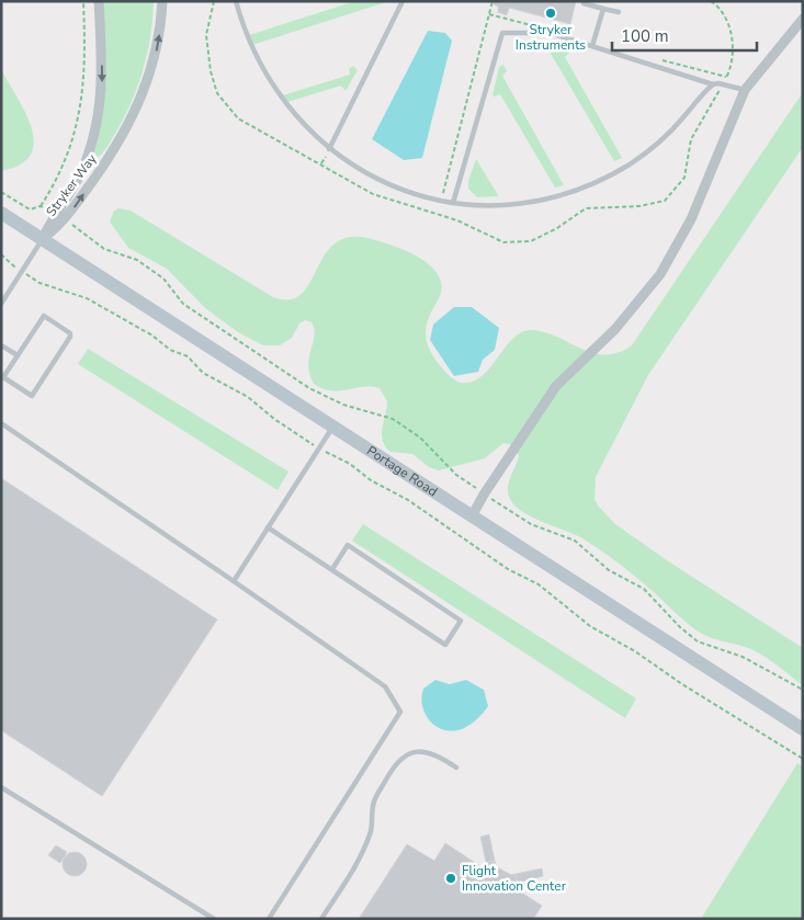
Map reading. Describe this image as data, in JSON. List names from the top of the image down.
{
  "streets": {
    "main road": ["Portage Road"],
    "street": ["Stryker Way"]
  },
  "crossings": [
    ["Stryker Way", "Portage Road"]
  ],
  "places": ["Stryker Instruments", "Flight Innovation Center"],
  "scale_bar": "100 m"
}
